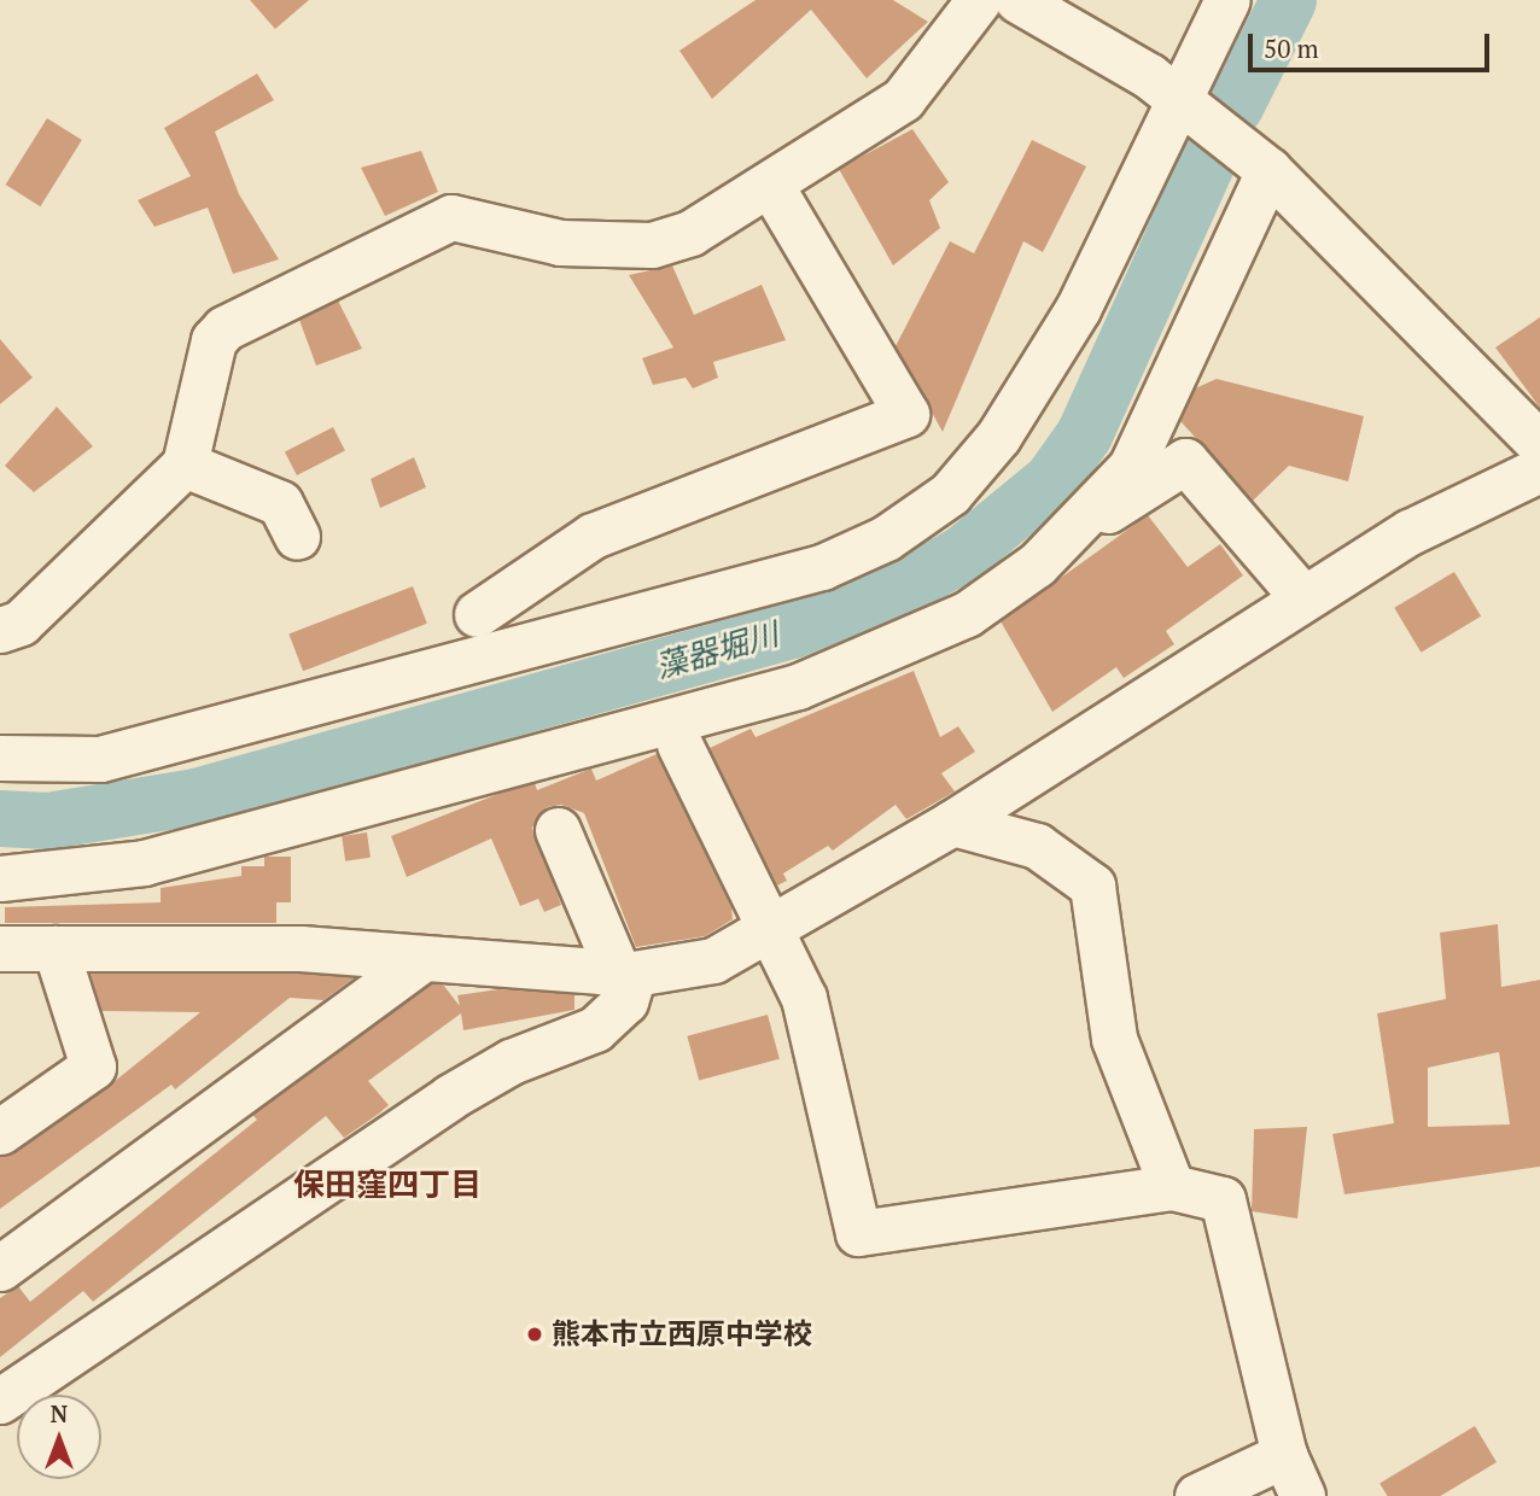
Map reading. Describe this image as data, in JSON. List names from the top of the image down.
{
  "districts": ["保田窪四丁目"],
  "water": ["藻器堀川"],
  "places": ["熊本市立西原中学校"],
  "scale_bar": "50 m",
  "north": "top"
}
